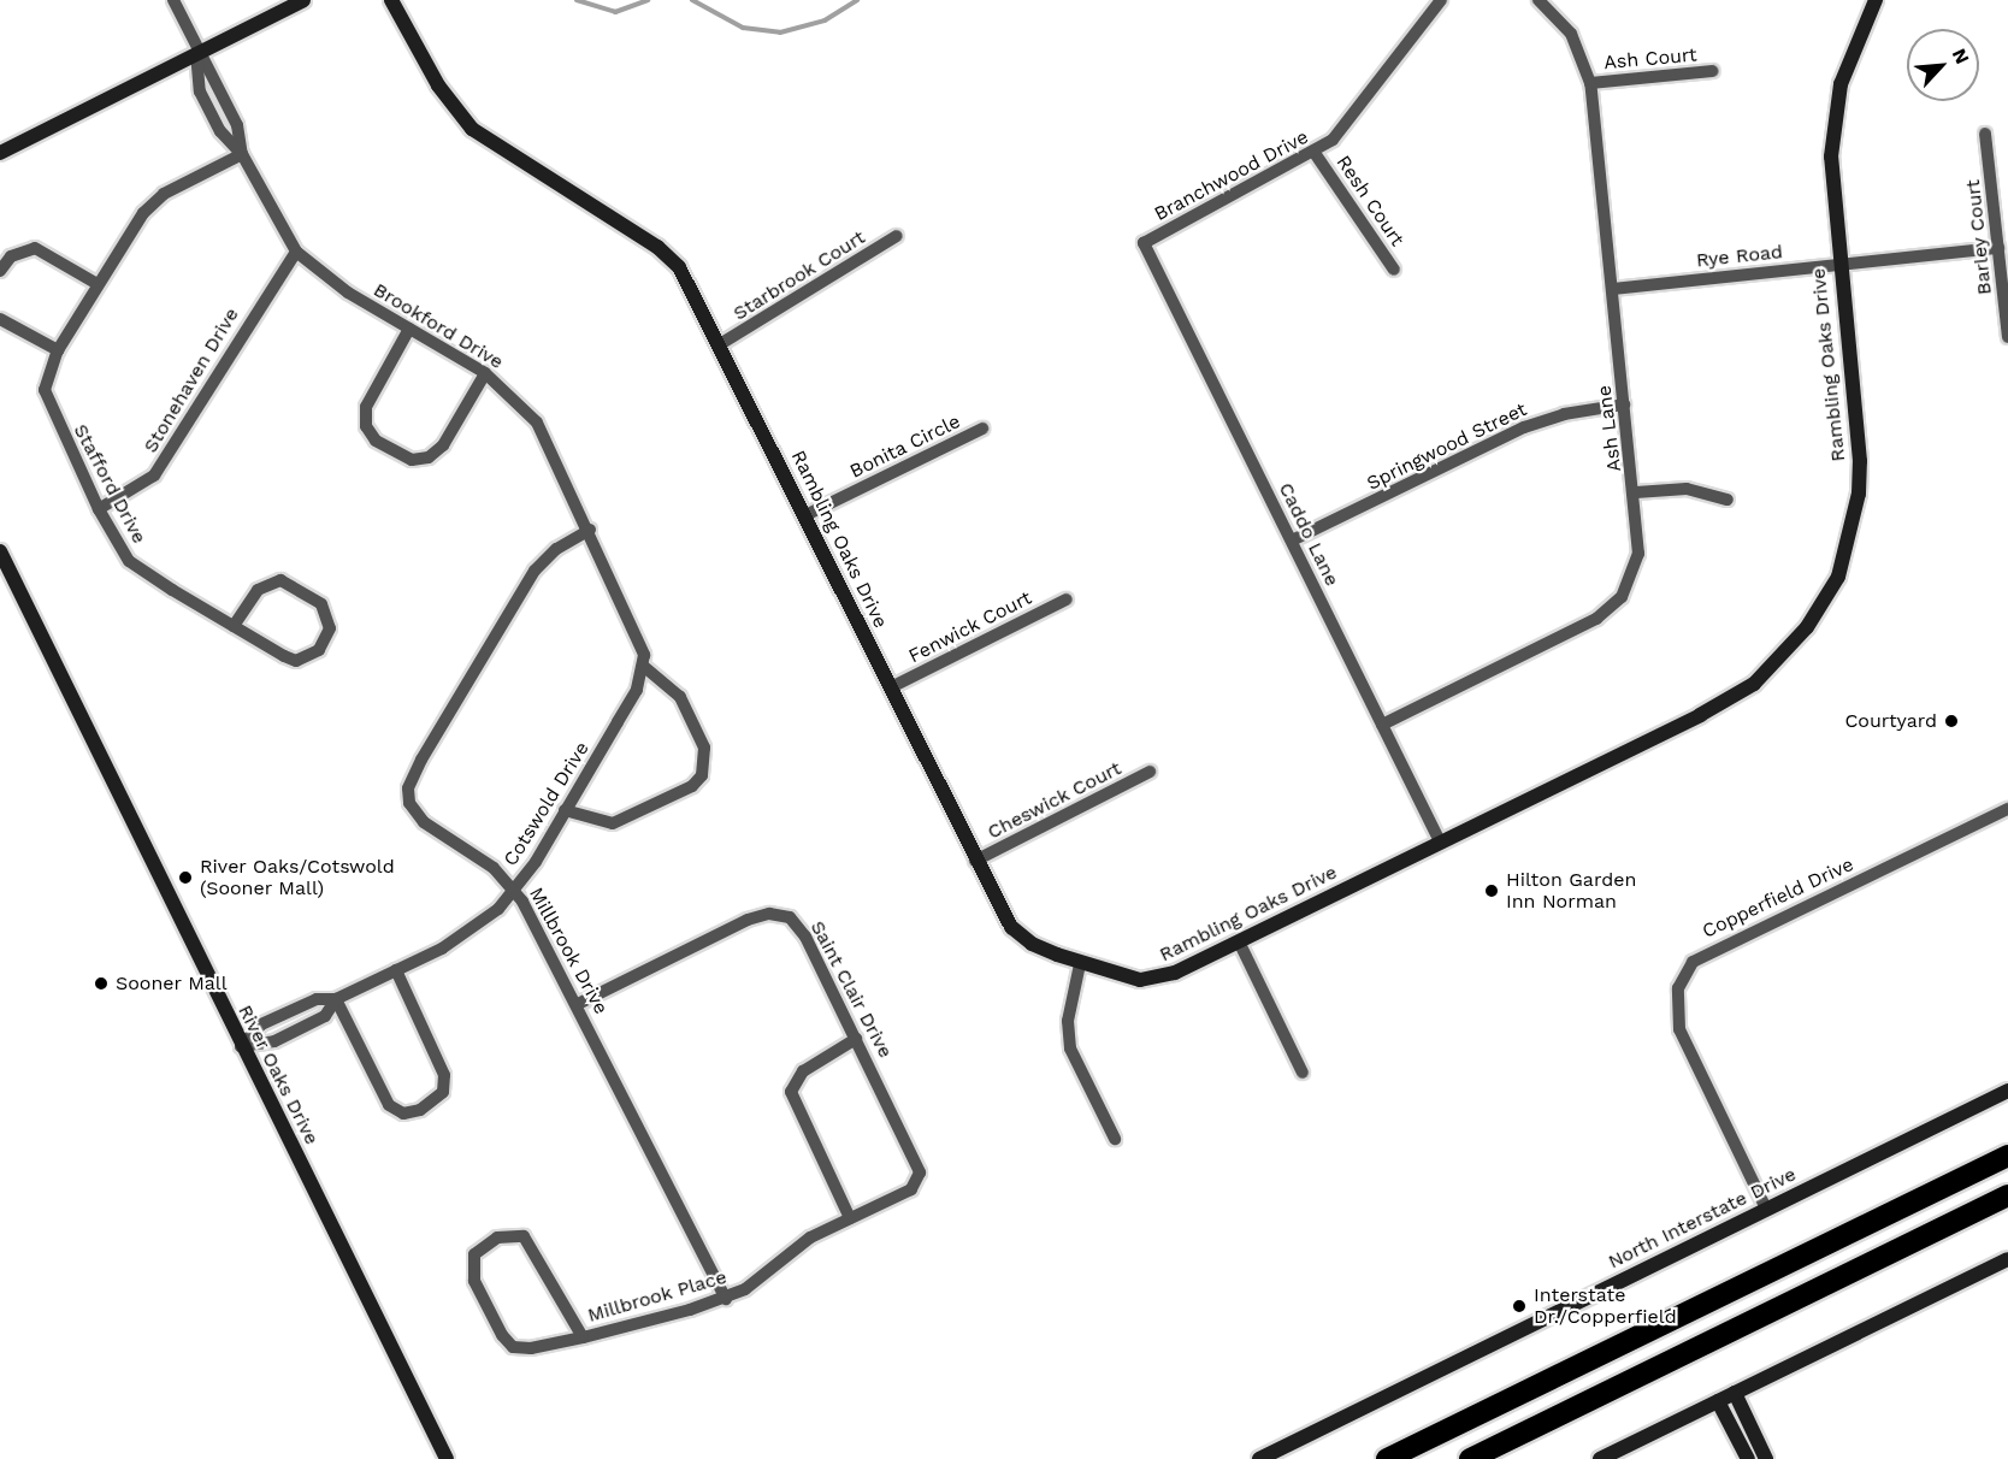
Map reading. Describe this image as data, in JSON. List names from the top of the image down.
{
  "streets": {
    "street": [
      "Ash Court",
      "Branchwood Drive",
      "Resh Court",
      "Barley Court",
      "Rye Road",
      "Starbrook Court",
      "Brookford Drive",
      "Rambling Oaks Drive",
      "Stonehaven Drive",
      "Ash Lane",
      "Bonita Circle",
      "Springwood Street",
      "Stafford Drive",
      "Caddo Lane",
      "Fenwick Court",
      "Cheswick Court",
      "Cotswold Drive",
      "Copperfield Drive",
      "Millbrook Drive",
      "Saint Clair Drive",
      "River Oaks Drive",
      "North Interstate Drive",
      "Millbrook Place"
    ]
  },
  "crossings": [
    ["Ash Court", "Ash Lane"],
    ["Branchwood Drive", "Resh Court"],
    ["Branchwood Drive", "Caddo Lane"],
    ["Barley Court", "Rye Road"],
    ["Rye Road", "Rambling Oaks Drive"],
    ["Rye Road", "Ash Lane"],
    ["Starbrook Court", "Rambling Oaks Drive"],
    ["Brookford Drive", "Stonehaven Drive"],
    ["Brookford Drive", "Stafford Drive"],
    ["Brookford Drive", "Cotswold Drive"],
    ["Brookford Drive", "Millbrook Drive"],
    ["Rambling Oaks Drive", "Bonita Circle"],
    ["Rambling Oaks Drive", "Caddo Lane"],
    ["Rambling Oaks Drive", "Fenwick Court"],
    ["Rambling Oaks Drive", "Cheswick Court"],
    ["Stonehaven Drive", "Stafford Drive"],
    ["Ash Lane", "Springwood Street"],
    ["Ash Lane", "Caddo Lane"],
    ["Springwood Street", "Caddo Lane"],
    ["Cotswold Drive", "Millbrook Drive"],
    ["Cotswold Drive", "River Oaks Drive"],
    ["Copperfield Drive", "North Interstate Drive"],
    ["Millbrook Drive", "Saint Clair Drive"],
    ["Millbrook Drive", "Millbrook Place"],
    ["Saint Clair Drive", "Millbrook Place"]
  ],
  "places": [
    "Courtyard",
    "River Oaks/Cotswold (Sooner Mall)",
    "Hilton Garden Inn Norman",
    "Sooner Mall",
    "Interstate Dr./Copperfield"
  ],
  "north": "top right"
}
